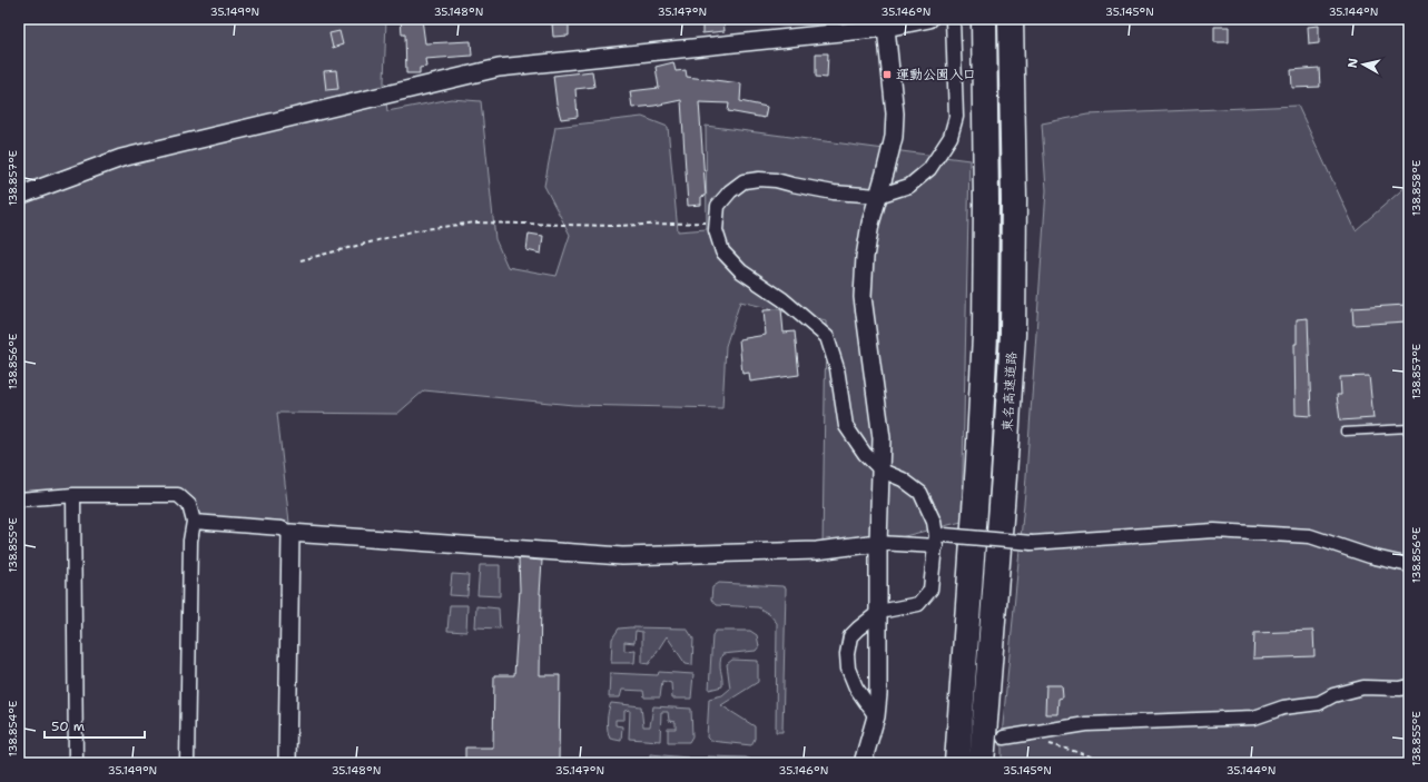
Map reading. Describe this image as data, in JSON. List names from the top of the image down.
{
  "streets": {
    "highway": ["東名高速道路"]
  },
  "places": {
    "transit": ["運動公園入口"]
  },
  "scale_bar": "50 m",
  "north": "left",
  "coordinates": [
    "35.149°N",
    "35.148°N",
    "35.147°N",
    "35.146°N",
    "35.145°N",
    "35.144°N",
    "138.857°E",
    "138.858°E",
    "138.856°E",
    "138.855°E",
    "138.854°E"
  ]
}
